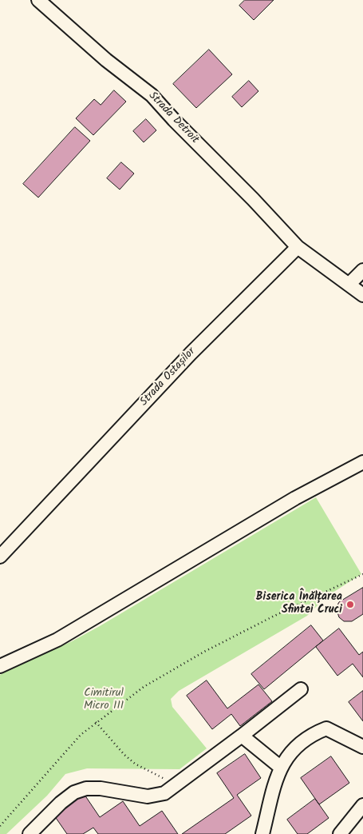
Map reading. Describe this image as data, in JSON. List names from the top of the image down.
{
  "streets": {
    "street": ["Strada Detroit", "Strada Ostașilor"]
  },
  "crossings": [
    ["Strada Detroit", "Strada Ostașilor"]
  ],
  "parks": ["Cimitirul Micro III"],
  "places": ["Biserica Înălțarea Sfintei Cruci"]
}
